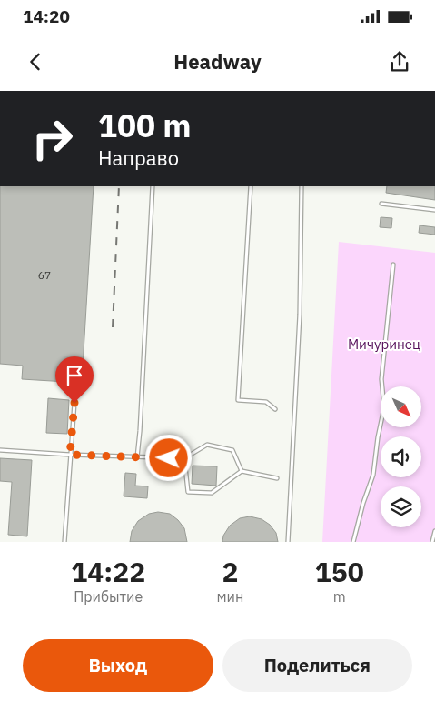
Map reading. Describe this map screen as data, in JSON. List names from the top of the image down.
{
  "parks": ["Мичуринец"],
  "house_numbers": ["67"],
  "north": "bottom right",
  "page": {
    "status": "14:20",
    "header": "Headway",
    "turn": ["100 m", "Направо"],
    "eta": [
      "14:22",
      "Прибытие",
      "2",
      "мин",
      "150",
      "m"
    ],
    "buttons": ["Выход", "Поделиться"]
  }
}
